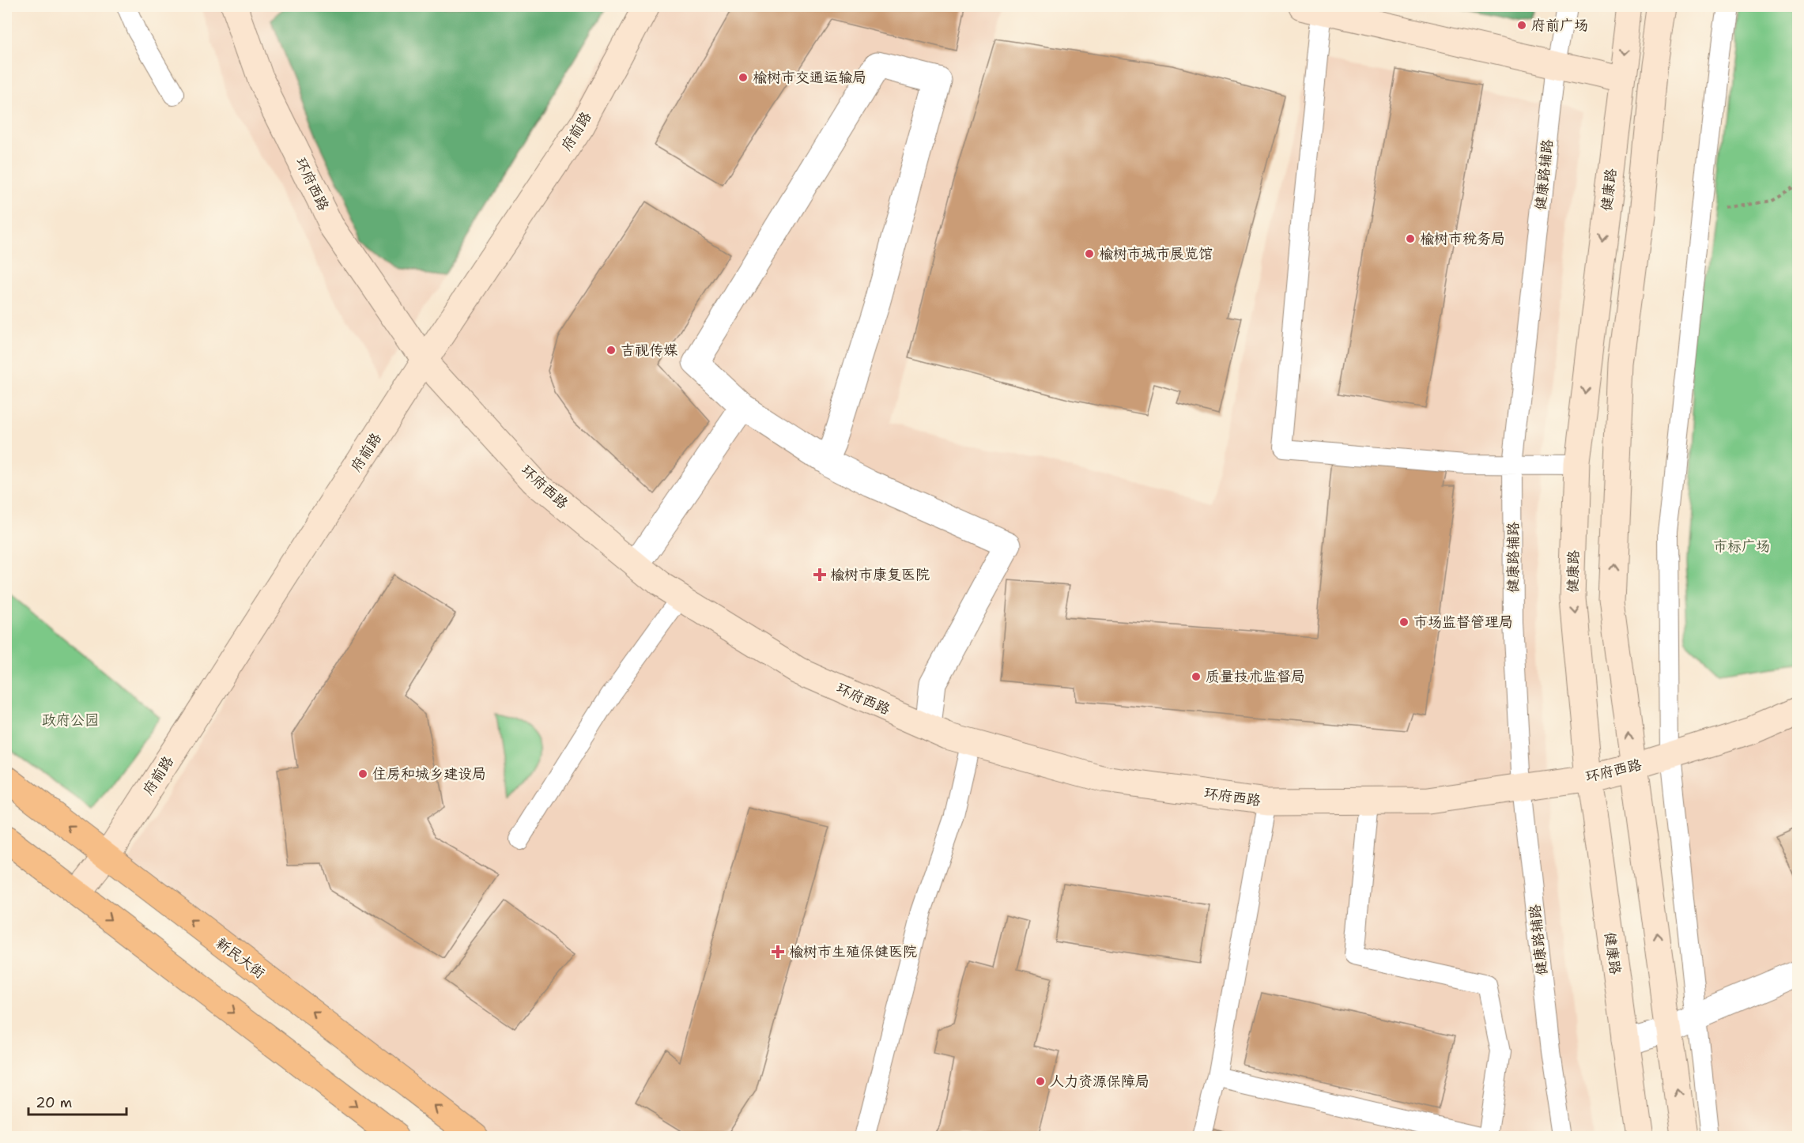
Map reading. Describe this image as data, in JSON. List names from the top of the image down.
{
  "streets": {
    "main road": ["新民大街"],
    "street": ["府前路", "环府西路", "健康路"],
    "lane": ["健康路辅路"]
  },
  "crossings": [
    ["府前路", "环府西路"],
    ["府前路", "新民大街"],
    ["健康路辅路", "环府西路"],
    ["环府西路", "健康路"]
  ],
  "parks": ["市标广场", "政府公园"],
  "places": {
    "other": [
      "府前广场",
      "榆树市交通运输局",
      "榆树市税务局",
      "榆树市城市展览馆",
      "吉视传媒",
      "市场监督管理局",
      "质量技术监督局",
      "住房和城乡建设局",
      "人力资源保障局"
    ],
    "health": ["榆树市康复医院", "榆树市生殖保健医院"]
  },
  "scale_bar": "20 m"
}
